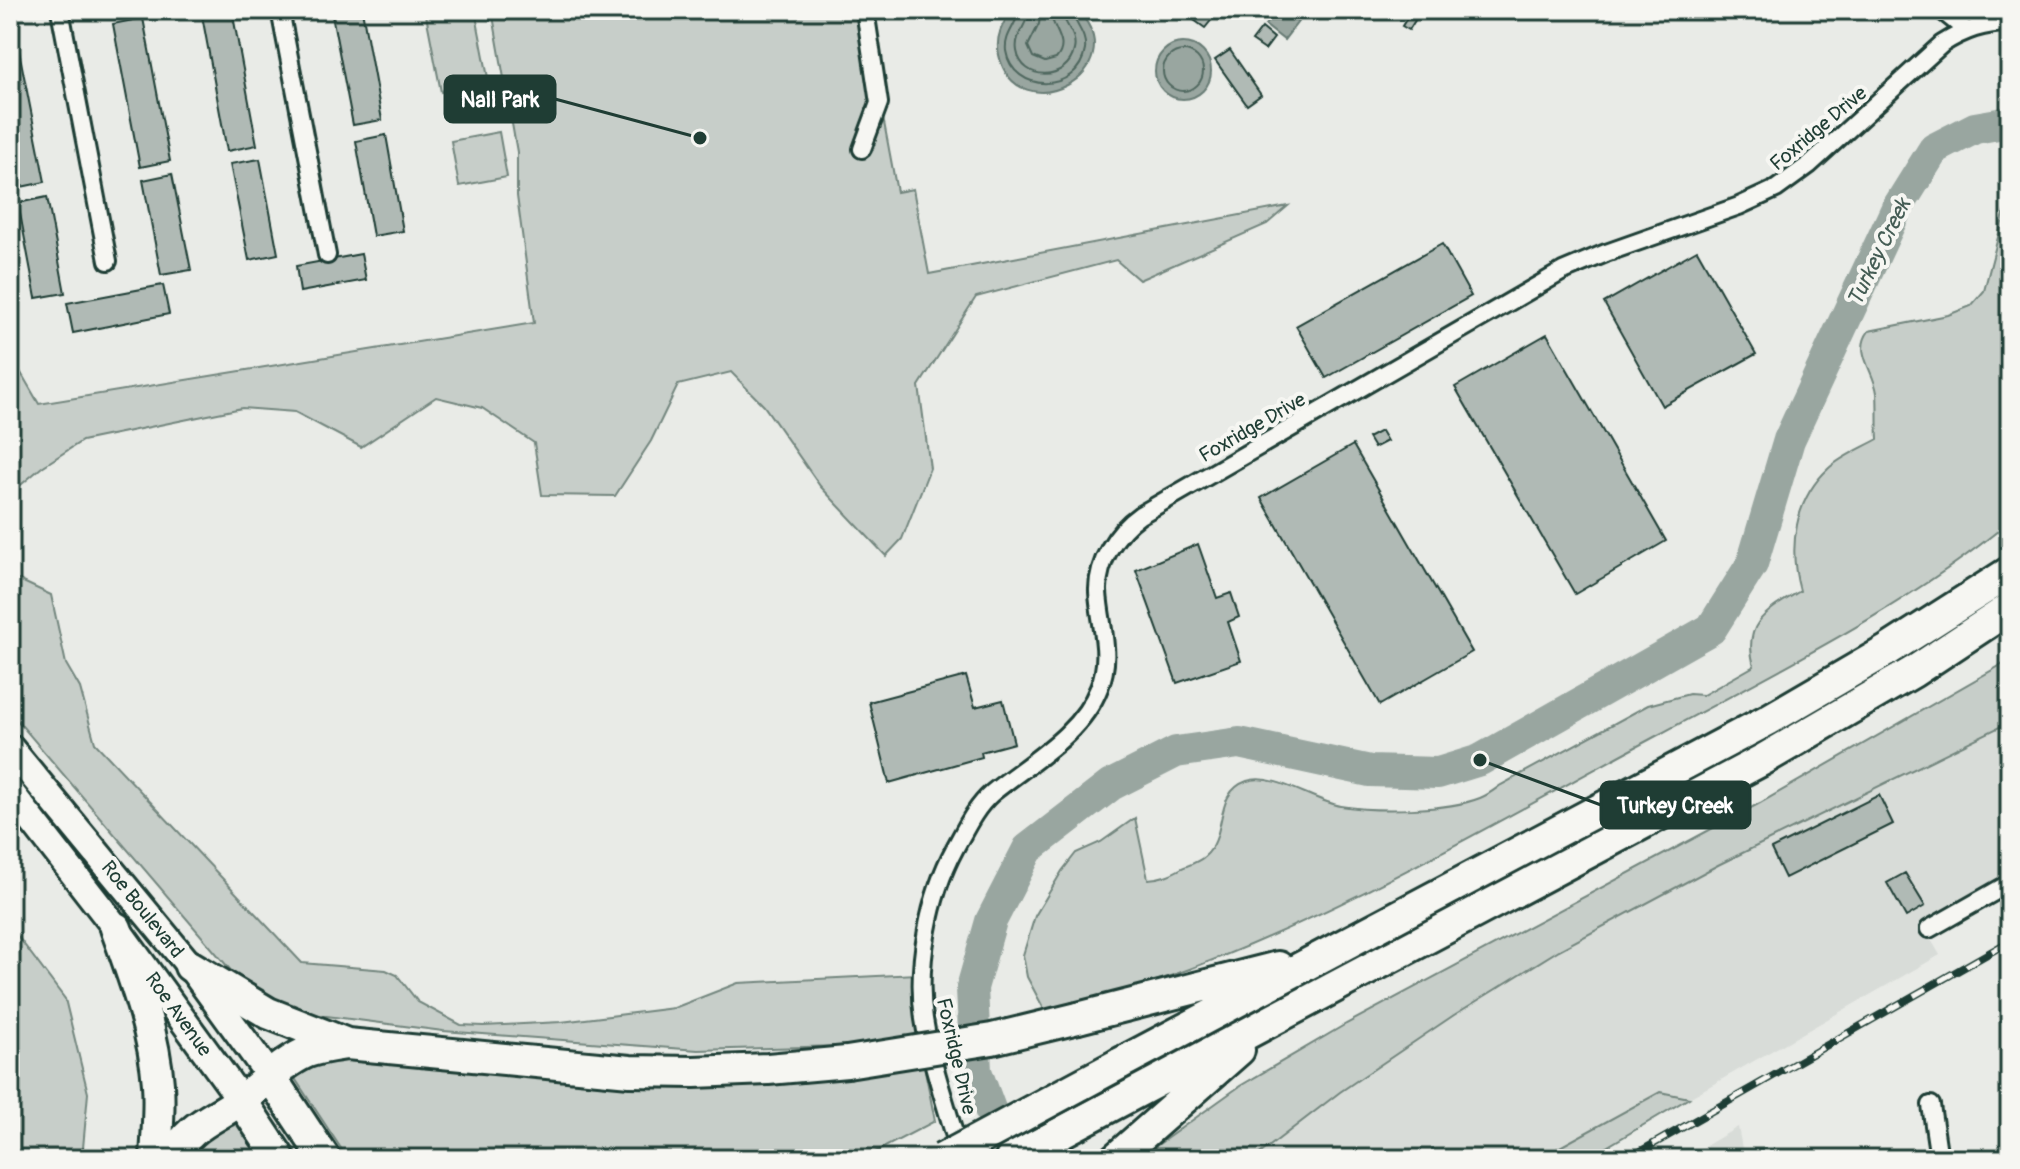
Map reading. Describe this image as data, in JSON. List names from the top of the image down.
{
  "streets": {
    "main road": ["Roe Boulevard", "Roe Avenue"],
    "street": ["Foxridge Drive"]
  },
  "crossings": [
    ["Roe Boulevard", "Roe Avenue"]
  ],
  "water": ["Turkey Creek"],
  "places": ["Nall Park", "Turkey Creek"]
}
